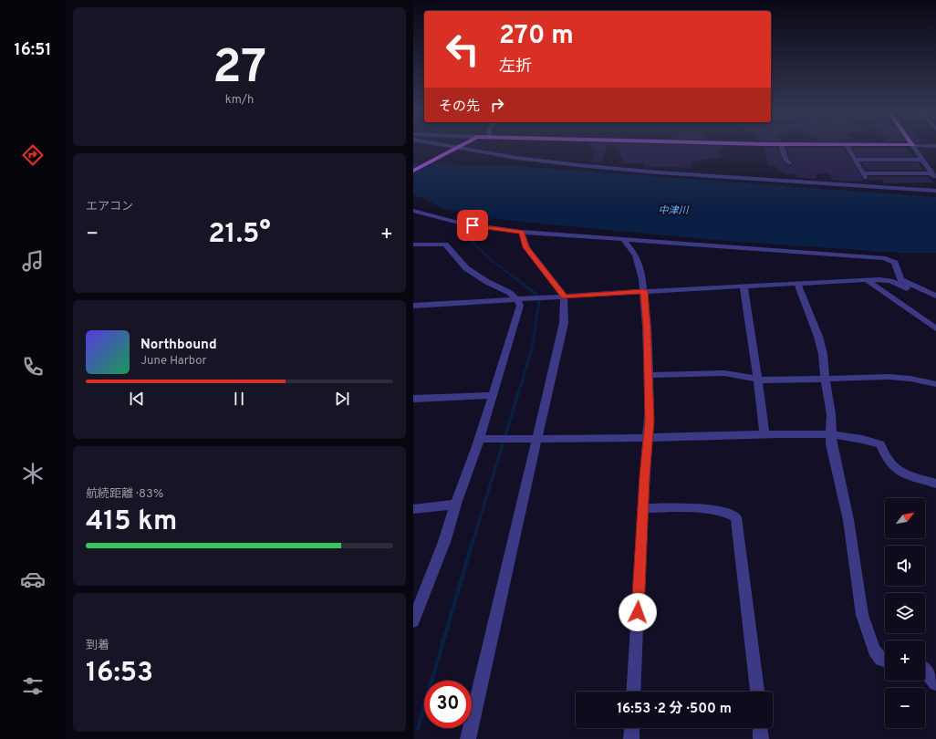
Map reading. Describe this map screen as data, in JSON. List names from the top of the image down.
{
  "water": ["中津川"],
  "north": "top right",
  "page": {
    "tabs": "16:51",
    "tile": [
      ["27", "km/h"],
      "エアコン",
      ["航続距離 · 83%", "415 km"],
      ["到着", "16:53"]
    ],
    "turn": ["270 m", "左折"],
    "then": "その先",
    "heat": ["−", "21.5°", "+"],
    "song": ["Northbound", "June Harbor"],
    "map_buttons": ["+", "−"],
    "limit": "30",
    "trip": "16:53 · 2 分 · 500 m"
  }
}
